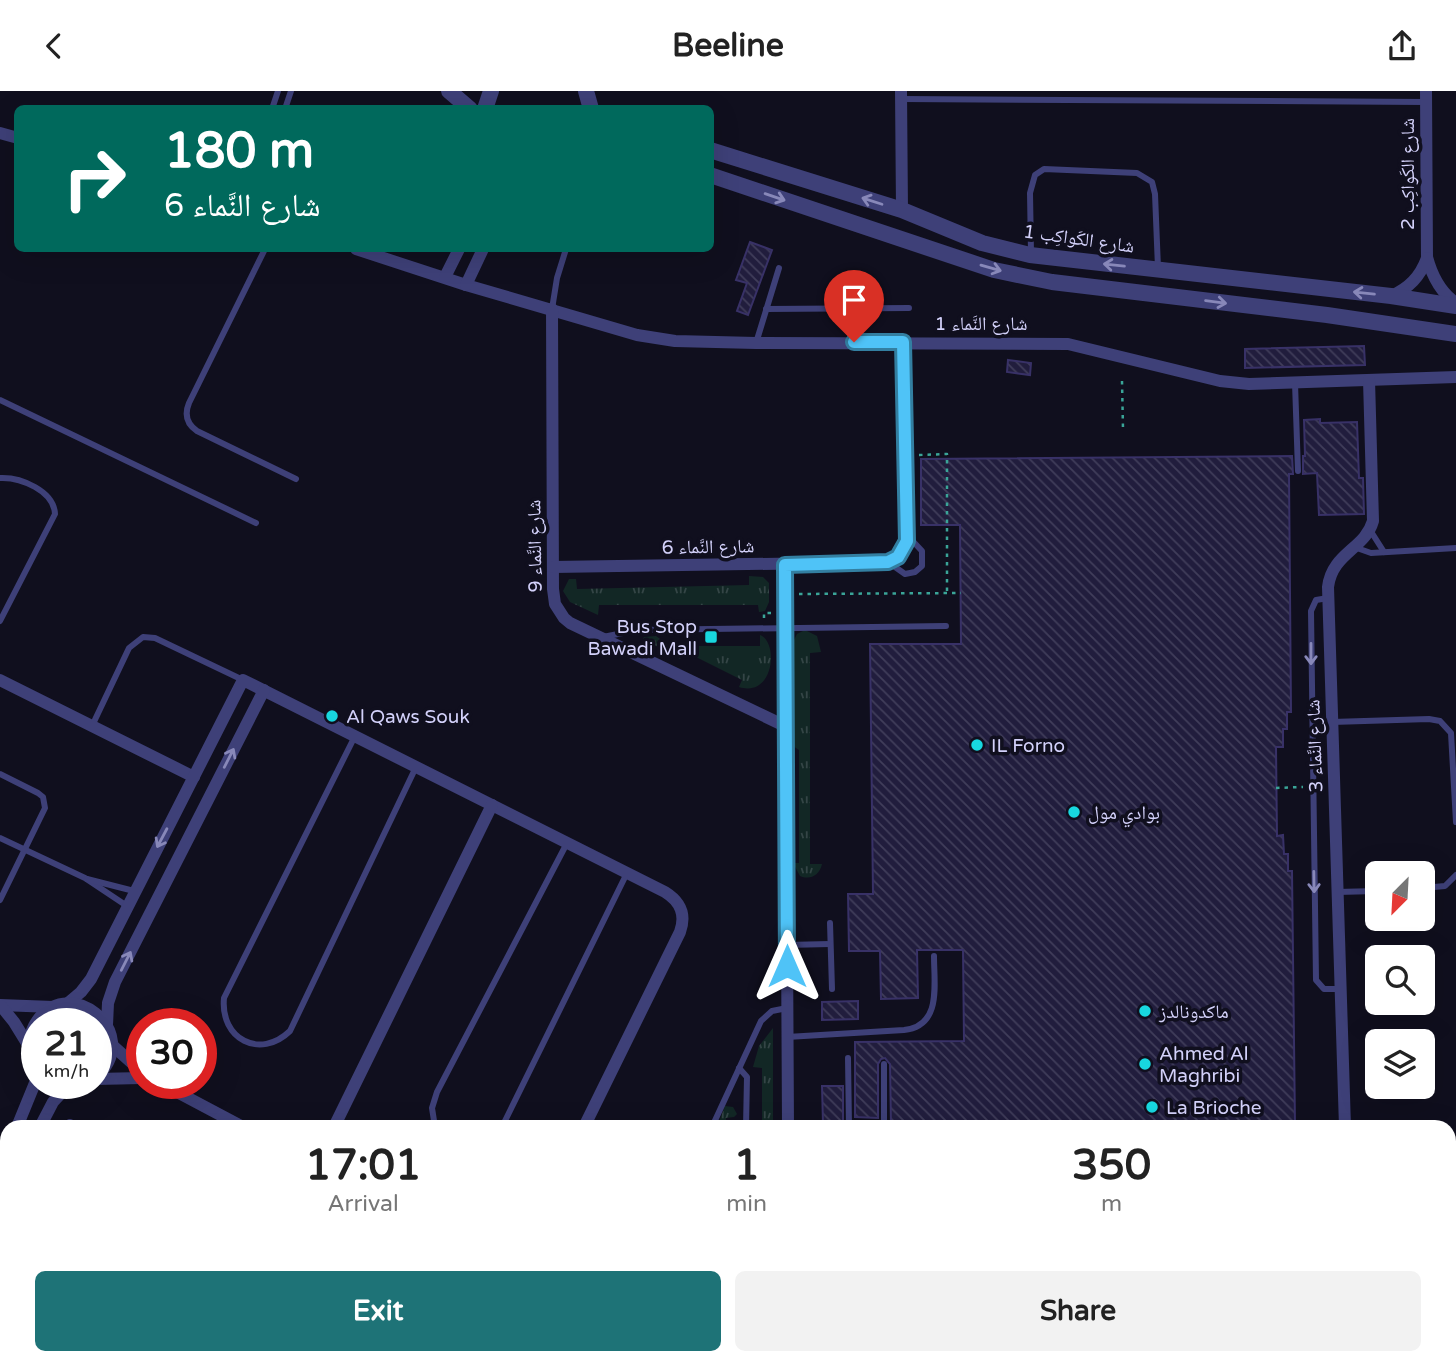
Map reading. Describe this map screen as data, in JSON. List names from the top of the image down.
{
  "streets": {
    "street": [
      "شارع الكَواكِب 2",
      "شارع الكَواكِب 1",
      "شارع النَّماء 1",
      "شارع النَّماء 9",
      "شارع النَّماء 6",
      "شارع النَّماء 3"
    ]
  },
  "crossings": [
    ["شارع الكَواكِب 2", "شارع الكَواكِب 1"],
    ["شارع النَّماء 1", "شارع النَّماء 9"],
    ["شارع النَّماء 9", "شارع النَّماء 6"]
  ],
  "places": {
    "transit": ["Bus Stop Bawadi Mall"],
    "other": [
      "Al Qaws Souk",
      "IL Forno",
      "بوادي مول",
      "ماكدونالدز",
      "Ahmed Al Maghribi",
      "La Brioche"
    ]
  },
  "north": "bottom left",
  "page": {
    "header": "Beeline",
    "turn": ["180 m", "شارع النَّماء 6"],
    "speed": "21 km/h",
    "limit": "30",
    "eta": [
      "17:01",
      "Arrival",
      "1",
      "min",
      "350",
      "m"
    ],
    "buttons": ["Exit", "Share"]
  }
}
